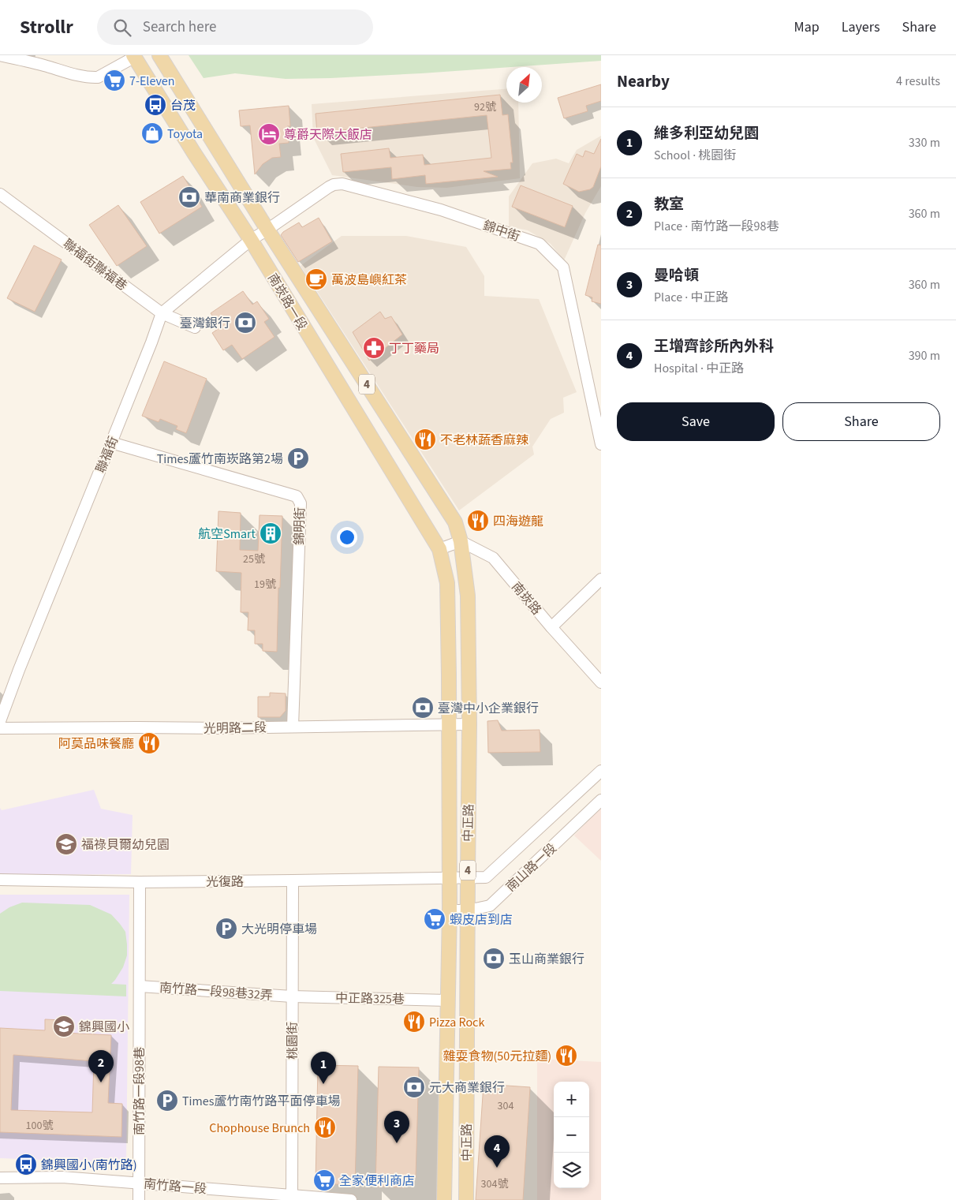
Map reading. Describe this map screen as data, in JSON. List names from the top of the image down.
{
  "streets": {
    "main road": ["南崁路一段", "4", "中正路"],
    "street": [
      "錦中街",
      "聯福街聯福巷",
      "聯福街",
      "錦明街",
      "南崁路",
      "光明路二段",
      "南山路一段",
      "光復路",
      "南竹路一段98巷32弄",
      "中正路325巷",
      "桃園街",
      "南竹路一段98巷",
      "南竹路一段"
    ]
  },
  "crossings": [
    ["錦中街", "南崁路一段"],
    ["聯福街聯福巷", "聯福街"],
    ["南崁路一段", "南崁路"],
    ["南崁路一段", "中正路"],
    ["聯福街", "錦明街"],
    ["錦明街", "光明路二段"],
    ["南崁路", "中正路"],
    ["光明路二段", "中正路"],
    ["中正路", "南山路一段"],
    ["中正路", "光復路"],
    ["中正路", "中正路325巷"],
    ["南山路一段", "光復路"],
    ["光復路", "桃園街"],
    ["光復路", "南竹路一段98巷"],
    ["南竹路一段98巷32弄", "中正路325巷"],
    ["南竹路一段98巷32弄", "桃園街"],
    ["南竹路一段98巷32弄", "南竹路一段98巷"],
    ["中正路325巷", "桃園街"],
    ["桃園街", "南竹路一段"],
    ["南竹路一段98巷", "南竹路一段"]
  ],
  "places": {
    "supermarket": ["7-Eleven", "蝦皮店到店", "全家便利商店"],
    "bus stop": ["台茂", "錦興國小(南竹路)"],
    "shop": ["Toyota"],
    "hotel": ["尊爵天際大飯店"],
    "bank": [
      "華南商業銀行",
      "臺灣銀行",
      "臺灣中小企業銀行",
      "玉山商業銀行",
      "元大商業銀行"
    ],
    "cafe": ["萬波島嶼紅茶"],
    "pharmacy": ["丁丁藥局"],
    "restaurant": [
      "不老林蔬香麻辣",
      "四海遊龍",
      "阿莫品味餐廳",
      "Pizza Rock",
      "雜耍食物(50元拉麵)",
      "Chophouse Brunch"
    ],
    "parking": ["Times蘆竹南崁路第2場", "大光明停車場", "Times蘆竹南竹路平面停車場"],
    "building": ["航空Smart"],
    "school or university": ["福祿貝爾幼兒園", "錦興國小"]
  },
  "house_numbers": [
    "92號",
    "25號",
    "19號",
    "304",
    "100號",
    "304號"
  ],
  "north": "top right",
  "page": {
    "header": "Strollr",
    "search": "Search here",
    "nav": ["Map", "Layers", "Share"],
    "heading": ["Nearby", "4 results"],
    "list": [
      {
        "mark": "1",
        "name": "維多利亞幼兒園",
        "note": "School · 桃園街",
        "value": "330 m"
      },
      {
        "mark": "2",
        "name": "教室",
        "note": "Place · 南竹路一段98巷",
        "value": "360 m"
      },
      {
        "mark": "3",
        "name": "曼哈頓",
        "note": "Place · 中正路",
        "value": "360 m"
      },
      {
        "mark": "4",
        "name": "王增齊診所內外科",
        "note": "Hospital · 中正路",
        "value": "390 m"
      }
    ],
    "buttons": ["Save", "Share"],
    "pins": [
      "2",
      "1",
      "3",
      "4"
    ],
    "map_buttons": ["+", "−"]
  }
}
